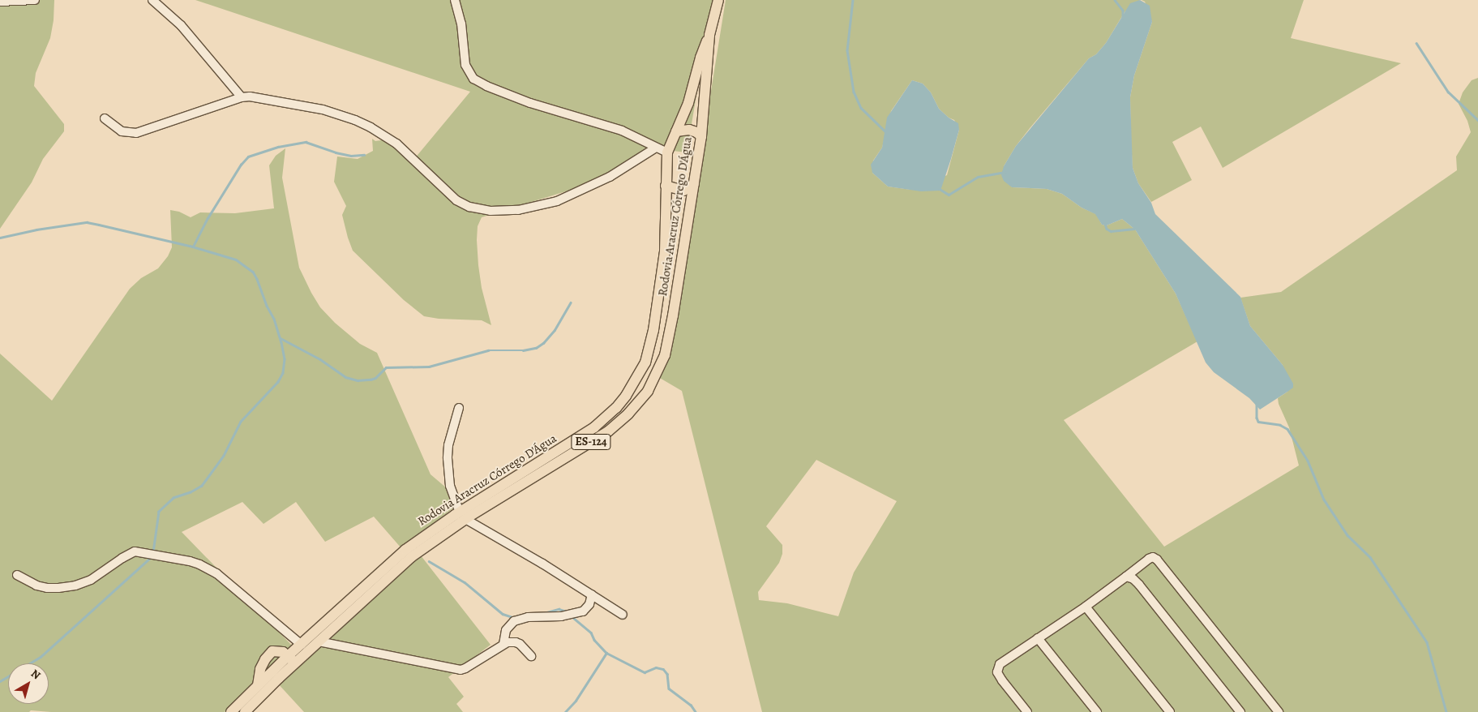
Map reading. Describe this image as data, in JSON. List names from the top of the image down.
{
  "streets": {
    "main road": ["Rodovia Aracruz Córrego D'Água", "ES-124"]
  },
  "north": "top right"
}
